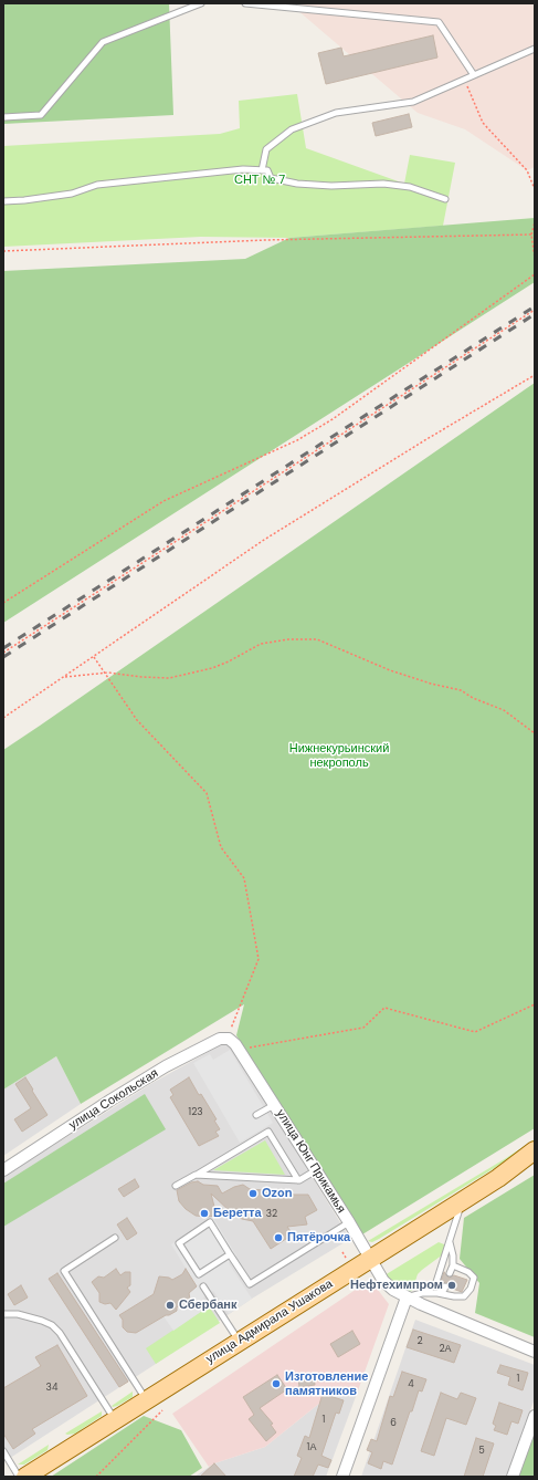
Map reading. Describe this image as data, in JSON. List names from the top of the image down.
{
  "streets": {
    "main road": ["улица Адмирала Ушакова"],
    "street": ["улица Сокольская", "улица Юнг Прикамья"]
  },
  "crossings": [
    ["улица Сокольская", "улица Юнг Прикамья"],
    ["улица Юнг Прикамья", "улица Адмирала Ушакова"]
  ],
  "parks": ["СНТ № 7", "Нижнекурьинский некрополь"],
  "places": [
    "Ozon",
    "Беретта",
    "Пятёрочка",
    "Нефтехимпром",
    "Сбербанк",
    "Изготовление памятников"
  ],
  "house_numbers": [
    "123",
    "32",
    "2",
    "2А",
    "1",
    "4",
    "34",
    "1",
    "6",
    "1А",
    "5"
  ]
}
